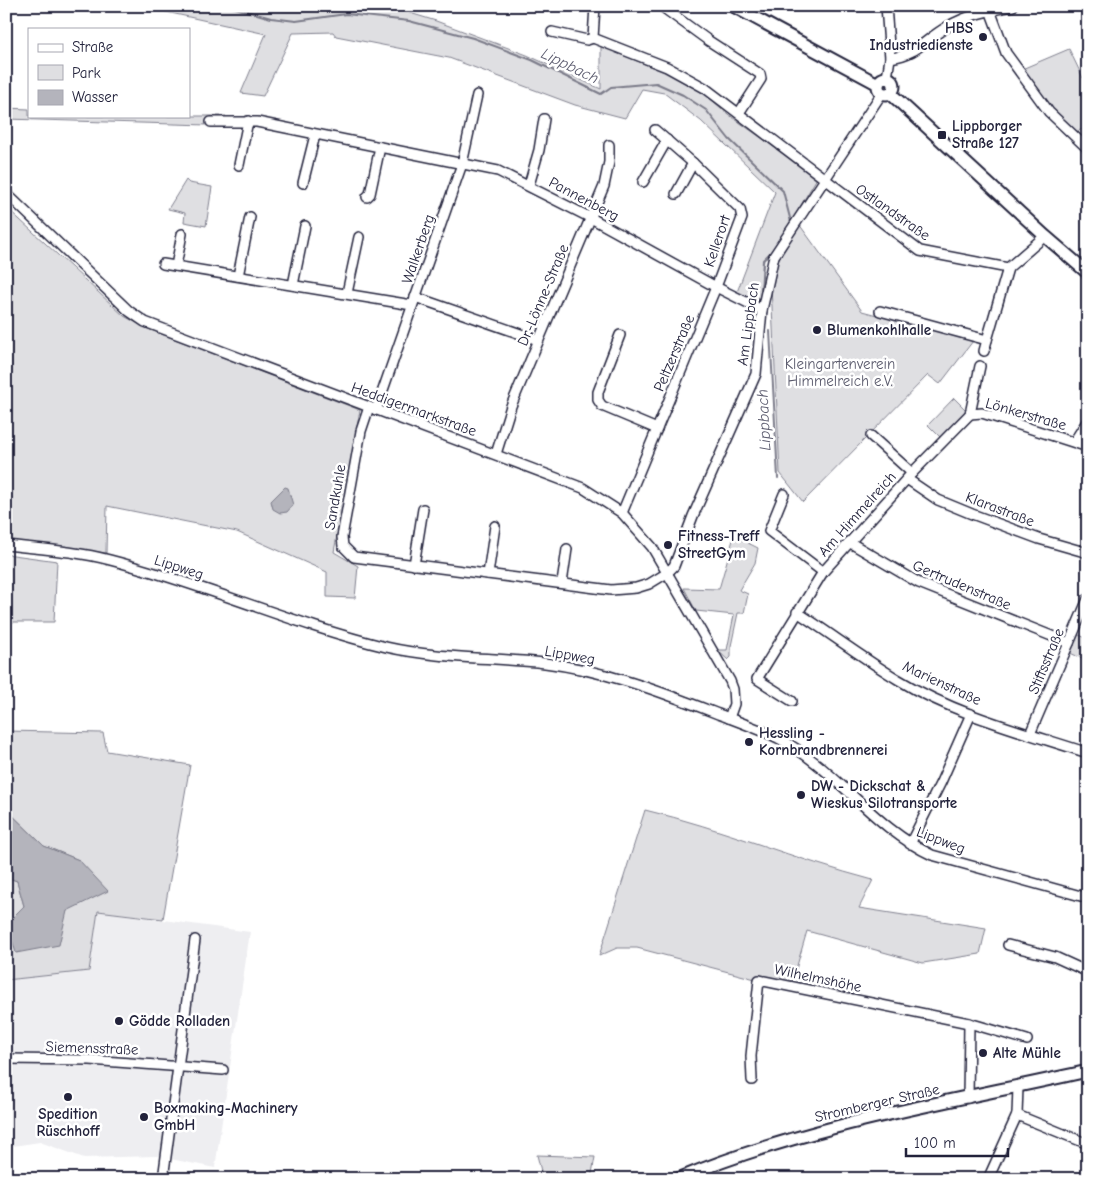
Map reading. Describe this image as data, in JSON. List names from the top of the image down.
{
  "streets": {
    "main road": ["Stromberger Straße"],
    "street": [
      "Pannenberg",
      "Ostlandstraße",
      "Kellerort",
      "Walkerberg",
      "Dr.-Lönne-Straße",
      "Am Lippbach",
      "Peltzerstraße",
      "Heddigermarkstraße",
      "Lönkerstraße",
      "Sandkuhle",
      "Klarastraße",
      "Am Himmelreich",
      "Lippweg",
      "Gertrudenstraße",
      "Stiftsstraße",
      "Marienstraße",
      "Wilhelmshöhe",
      "Siemensstraße"
    ]
  },
  "crossings": [
    ["Pannenberg", "Kellerort"],
    ["Pannenberg", "Walkerberg"],
    ["Pannenberg", "Dr.-Lönne-Straße"],
    ["Pannenberg", "Am Lippbach"],
    ["Pannenberg", "Peltzerstraße"],
    ["Ostlandstraße", "Am Lippbach"],
    ["Kellerort", "Peltzerstraße"],
    ["Walkerberg", "Heddigermarkstraße"],
    ["Walkerberg", "Sandkuhle"],
    ["Dr.-Lönne-Straße", "Heddigermarkstraße"],
    ["Am Lippbach", "Heddigermarkstraße"],
    ["Am Lippbach", "Sandkuhle"],
    ["Peltzerstraße", "Heddigermarkstraße"],
    ["Heddigermarkstraße", "Sandkuhle"],
    ["Heddigermarkstraße", "Lippweg"],
    ["Lönkerstraße", "Am Himmelreich"],
    ["Klarastraße", "Am Himmelreich"],
    ["Am Himmelreich", "Gertrudenstraße"],
    ["Am Himmelreich", "Marienstraße"],
    ["Gertrudenstraße", "Stiftsstraße"],
    ["Stiftsstraße", "Marienstraße"]
  ],
  "water": ["Lippbach"],
  "parks": ["Kleingartenverein Himmelreich e.V."],
  "places": {
    "other": [
      "HBS Industriedienste",
      "Blumenkohlhalle",
      "Fitness-Treff StreetGym",
      "Hessling - Kornbrandbrennerei",
      "DW - Dickschat & Wieskus Silotransporte",
      "Gödde Rolladen",
      "Alte Mühle",
      "Spedition Rüschhoff",
      "Boxmaking-Machinery GmbH"
    ],
    "transit": ["Lippborger Straße 127"]
  },
  "legend": ["Straße", "Park", "Wasser"],
  "scale_bar": "100 m"
}
